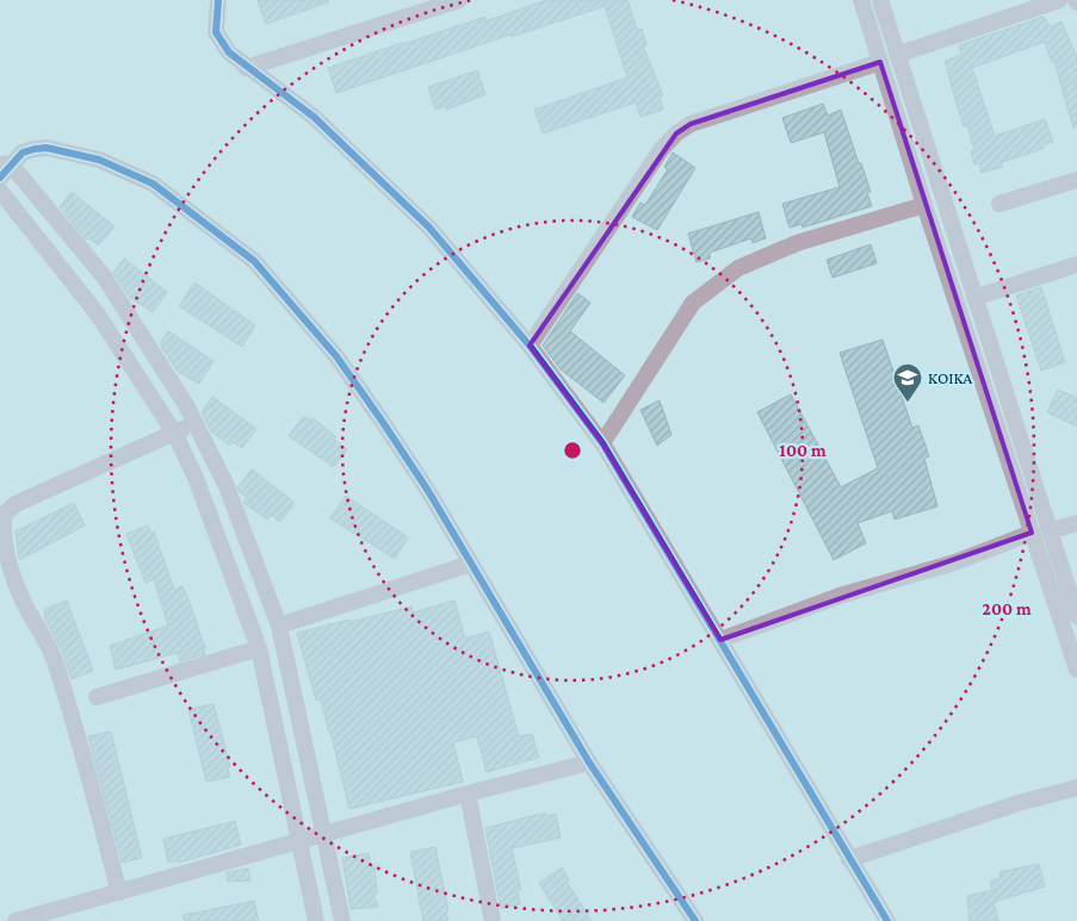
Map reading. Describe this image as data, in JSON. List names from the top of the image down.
{
  "places": {
    "school or university": ["KOIKA"]
  },
  "rings": ["100 m", "200 m"]
}
